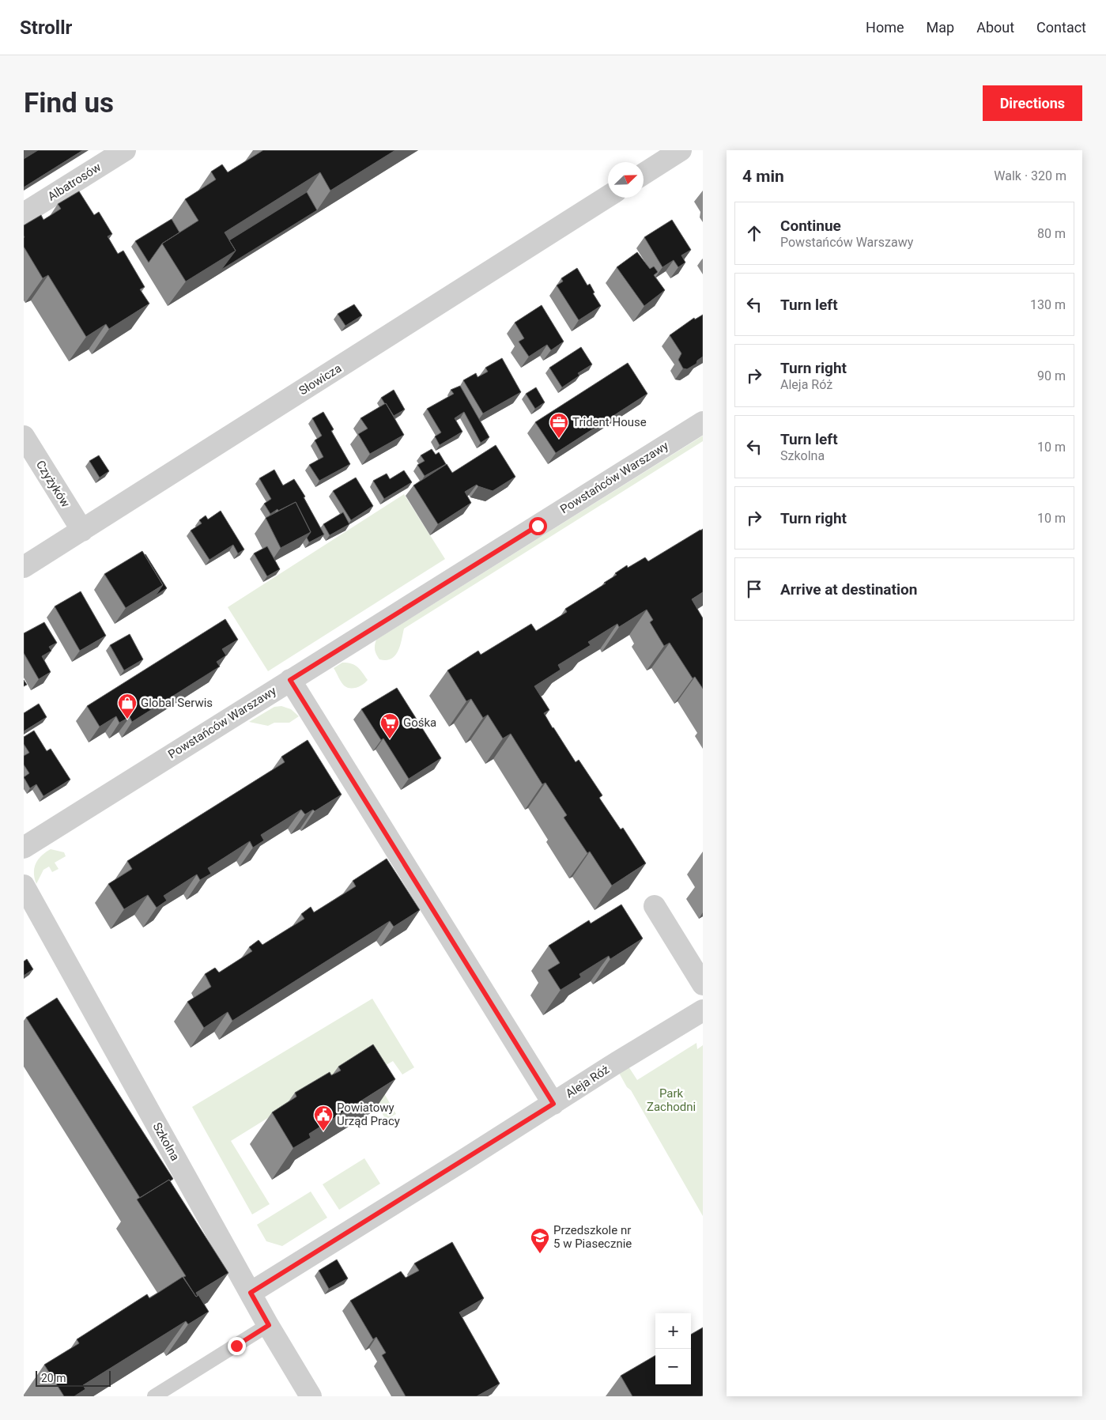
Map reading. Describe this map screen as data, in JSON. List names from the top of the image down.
{
  "streets": {
    "street": [
      "Albatrosów",
      "Słowicza",
      "Powstańców Warszawy",
      "Czyżyków",
      "Aleja Róż",
      "Szkolna"
    ]
  },
  "crossings": [
    ["Słowicza", "Czyżyków"],
    ["Aleja Róż", "Szkolna"]
  ],
  "parks": ["Park Zachodni"],
  "places": {
    "office": ["Trident House"],
    "shop": ["Global Serwis"],
    "supermarket": ["Gośka"],
    "public building": ["Powiatowy Urząd Pracy"],
    "school or university": ["Przedszkole nr 5 w Piasecznie"]
  },
  "scale_bar": "20 m",
  "north": "top right",
  "page": {
    "header": "Strollr",
    "nav": [
      "Home",
      "Map",
      "About",
      "Contact"
    ],
    "buttons": "Directions",
    "title": "Find us",
    "heading": ["4 min", "Walk · 320 m"],
    "list": [
      ["Continue", "Powstańców Warszawy", "80 m"],
      ["Turn left", "130 m"],
      ["Turn right", "Aleja Róż", "90 m"],
      ["Turn left", "Szkolna", "10 m"],
      ["Turn right", "10 m"],
      "Arrive at destination"
    ],
    "map_buttons": ["+", "−"],
    "scale": "20 m"
  }
}
